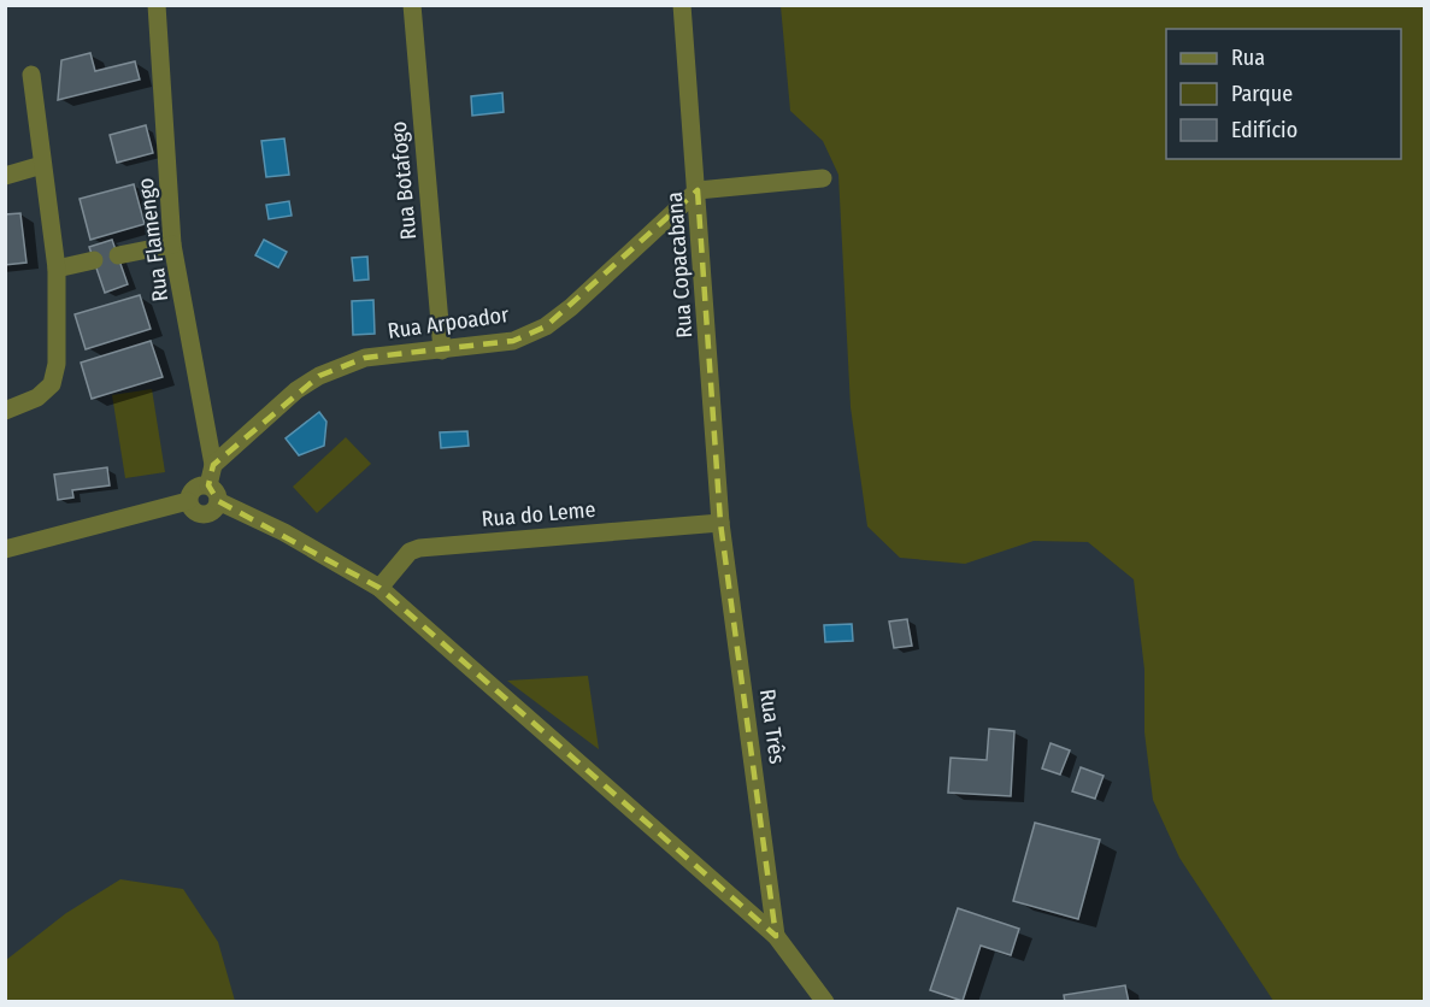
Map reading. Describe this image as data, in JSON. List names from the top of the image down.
{
  "streets": {
    "street": [
      "Rua Botafogo",
      "Rua Flamengo",
      "Rua Copacabana",
      "Rua Arpoador",
      "Rua do Leme",
      "Rua Três"
    ]
  },
  "crossings": [
    ["Rua Botafogo", "Rua Arpoador"],
    ["Rua Flamengo", "Rua Arpoador"],
    ["Rua Copacabana", "Rua Arpoador"],
    ["Rua Copacabana", "Rua do Leme"],
    ["Rua Copacabana", "Rua Três"],
    ["Rua do Leme", "Rua Três"]
  ],
  "legend": ["Rua", "Parque", "Edifício"]
}
